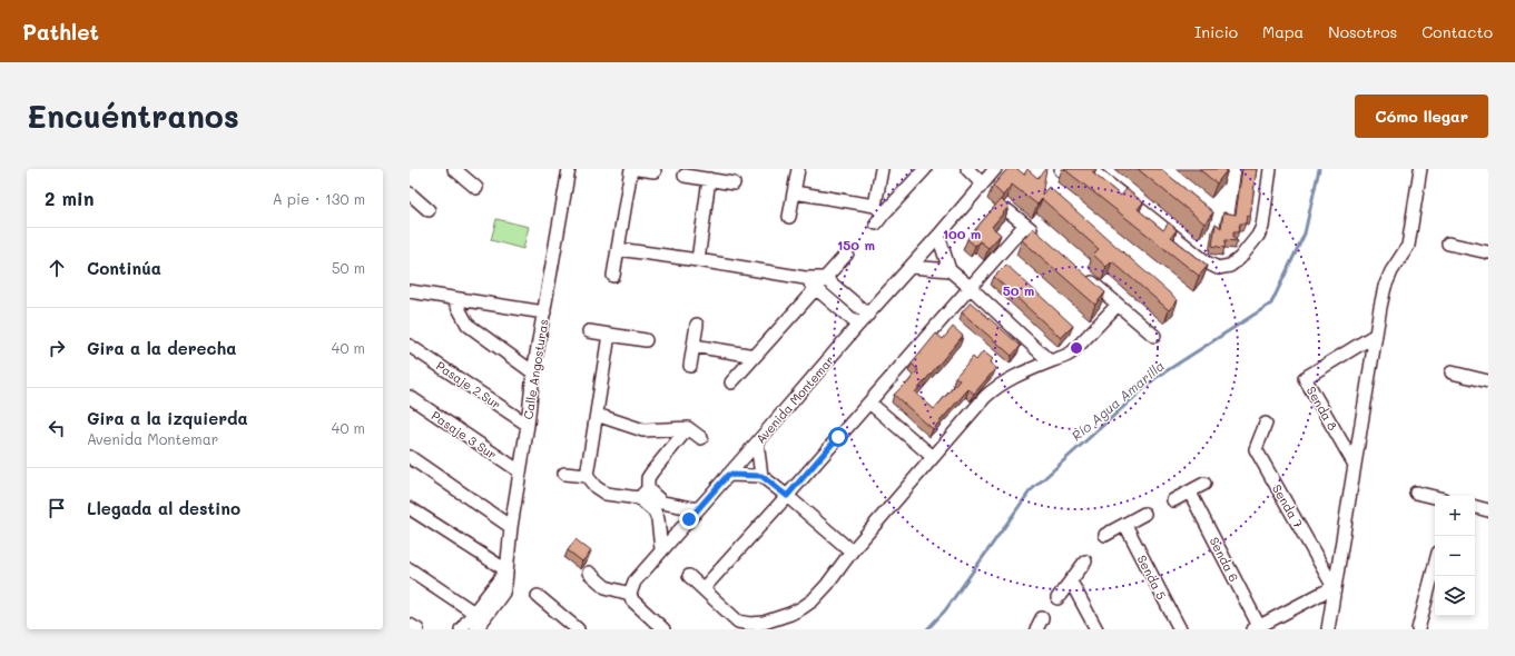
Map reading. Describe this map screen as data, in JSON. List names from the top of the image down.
{
  "streets": {
    "street": [
      "Calle Angosturas",
      "Pasaje 2 Sur",
      "Avenida Montemar",
      "Senda 8",
      "Pasaje 3 Sur",
      "Senda 7",
      "Senda 6",
      "Senda 5"
    ]
  },
  "crossings": [
    ["Calle Angosturas", "Pasaje 2 Sur"],
    ["Calle Angosturas", "Pasaje 3 Sur"]
  ],
  "water": ["Río Agua Amarilla"],
  "page": {
    "header": "Pathlet",
    "nav": [
      "Inicio",
      "Mapa",
      "Nosotros",
      "Contacto"
    ],
    "buttons": "Cómo llegar",
    "title": "Encuéntranos",
    "heading": ["2 min", "A pie · 130 m"],
    "list": [
      ["Continúa", "50 m"],
      ["Gira a la derecha", "40 m"],
      ["Gira a la izquierda", "Avenida Montemar", "40 m"],
      "Llegada al destino"
    ],
    "map_buttons": ["+", "−"]
  },
  "rings": ["100 m", "150 m", "50 m"]
}
